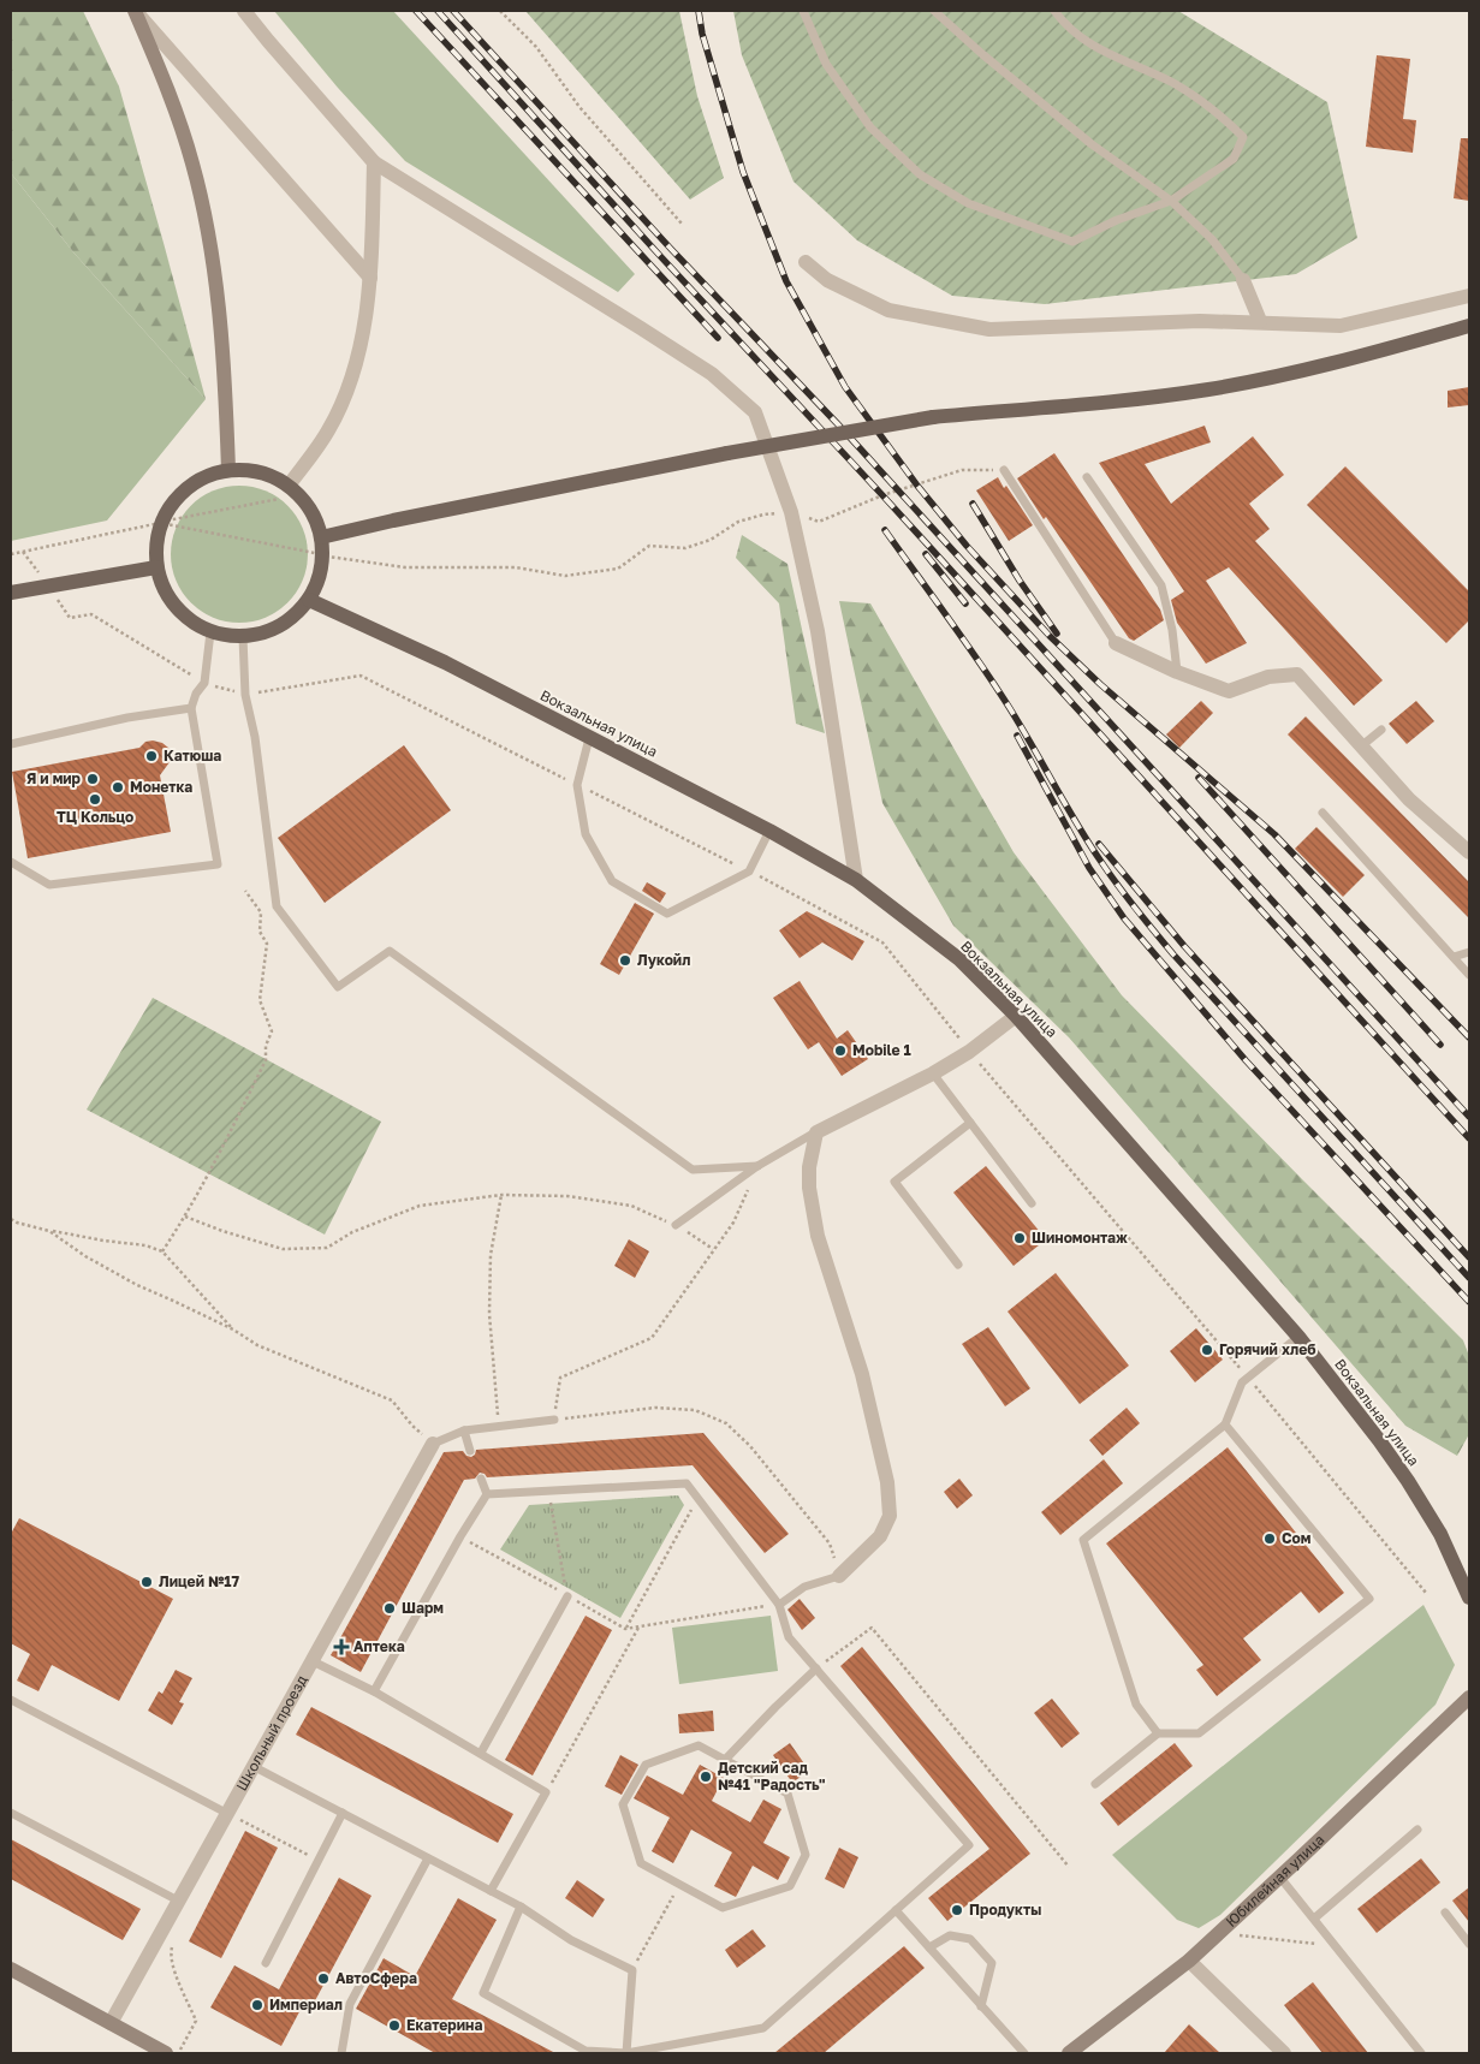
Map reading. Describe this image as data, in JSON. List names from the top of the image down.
{
  "streets": {
    "main road": ["Вокзальная улица"],
    "street": ["Школьный проезд", "Юбилейная улица"]
  },
  "places": {
    "other": [
      "Катюша",
      "Я и мир",
      "Монетка",
      "ТЦ Кольцо",
      "Лукойл",
      "Mobile 1",
      "Шиномонтаж",
      "Горячий хлеб",
      "Сом",
      "Лицей №17",
      "Шарм",
      "Детский сад №41 \"Радость\"",
      "Продукты",
      "АвтоСфера",
      "Империал",
      "Екатерина"
    ],
    "health": ["Аптека"]
  }
}
